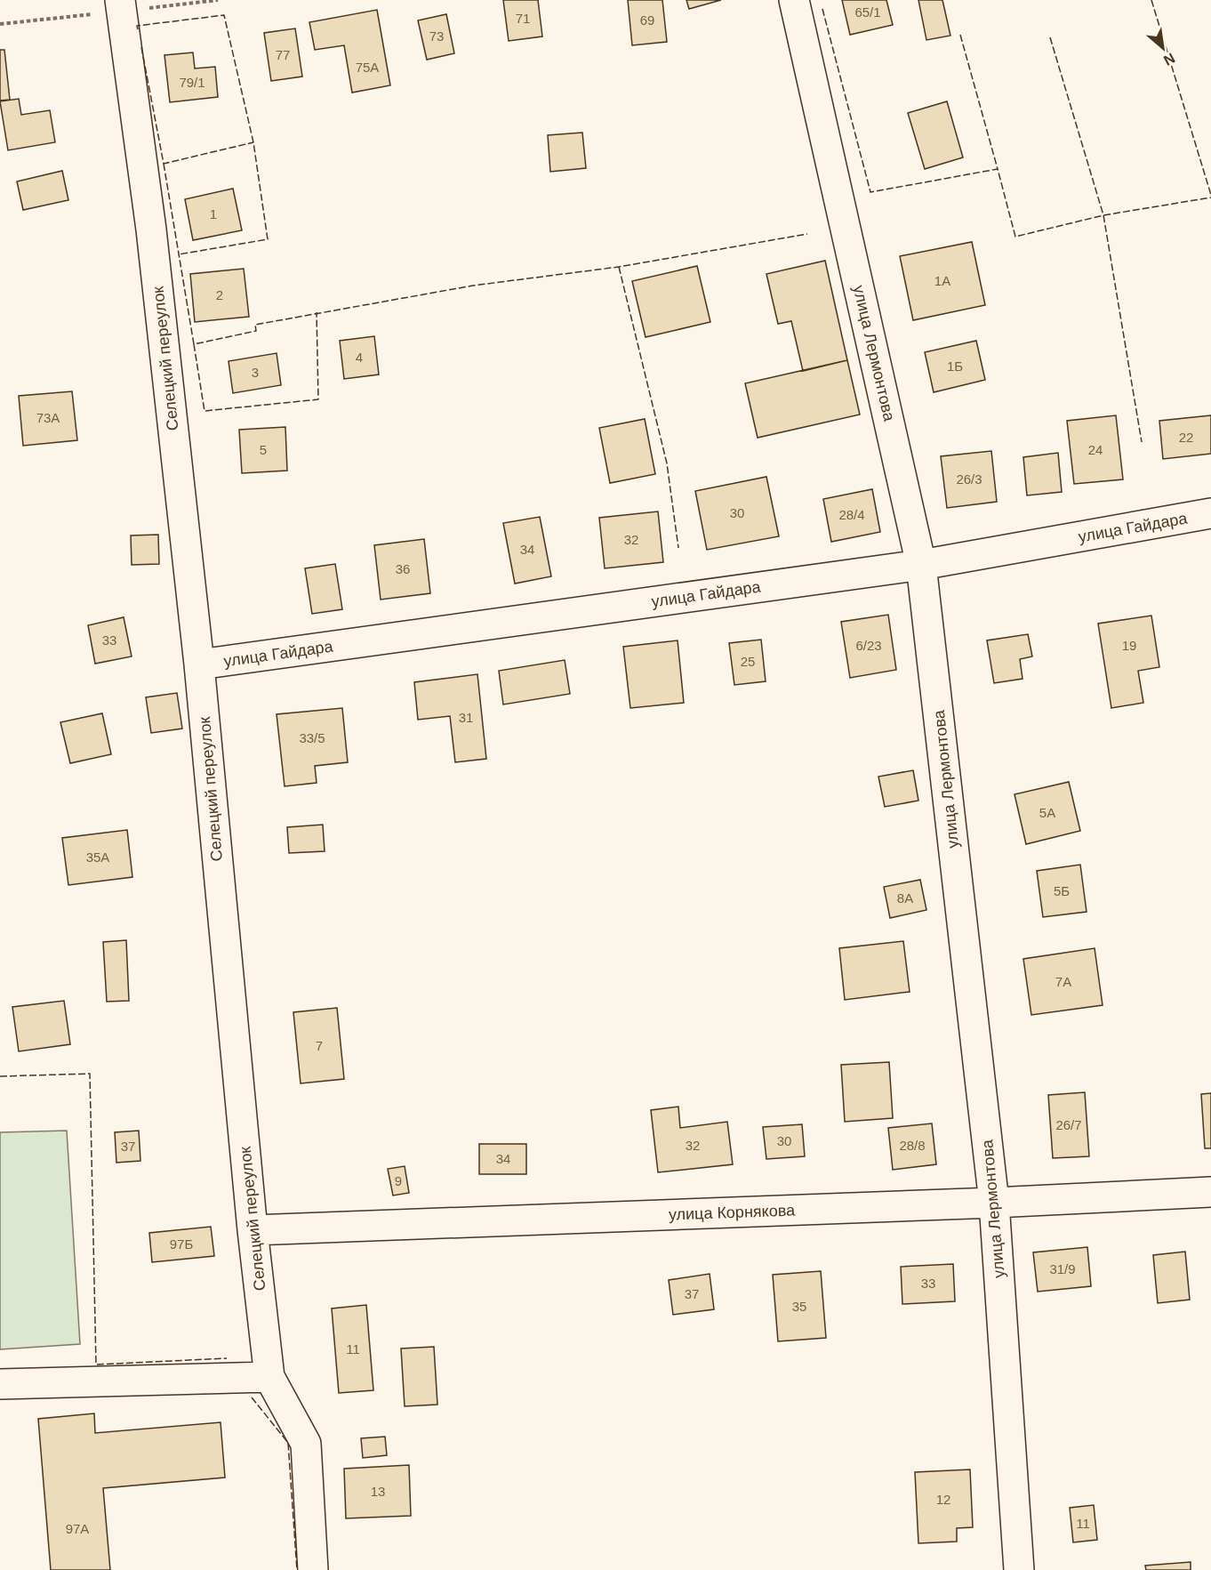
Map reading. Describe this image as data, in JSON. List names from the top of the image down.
{
  "streets": {
    "street": [
      "улица Лермонтова",
      "Селецкий переулок",
      "улица Гайдара",
      "улица Корнякова"
    ]
  },
  "crossings": [
    ["улица Лермонтова", "улица Гайдара"],
    ["улица Лермонтова", "улица Корнякова"],
    ["Селецкий переулок", "улица Гайдара"],
    ["Селецкий переулок", "улица Корнякова"]
  ],
  "house_numbers": [
    "65/1",
    "71",
    "69",
    "73",
    "77",
    "75А",
    "79/1",
    "1",
    "1А",
    "2",
    "4",
    "1Б",
    "3",
    "73А",
    "22",
    "5",
    "24",
    "26/3",
    "30",
    "28/4",
    "32",
    "34",
    "36",
    "33",
    "6/23",
    "19",
    "25",
    "31",
    "33/5",
    "5А",
    "35А",
    "5Б",
    "8А",
    "7А",
    "7",
    "26/7",
    "30",
    "32",
    "28/8",
    "37",
    "34",
    "9",
    "97Б",
    "31/9",
    "33",
    "37",
    "35",
    "11",
    "13",
    "12",
    "11",
    "97А"
  ],
  "north": "bottom right"
}
